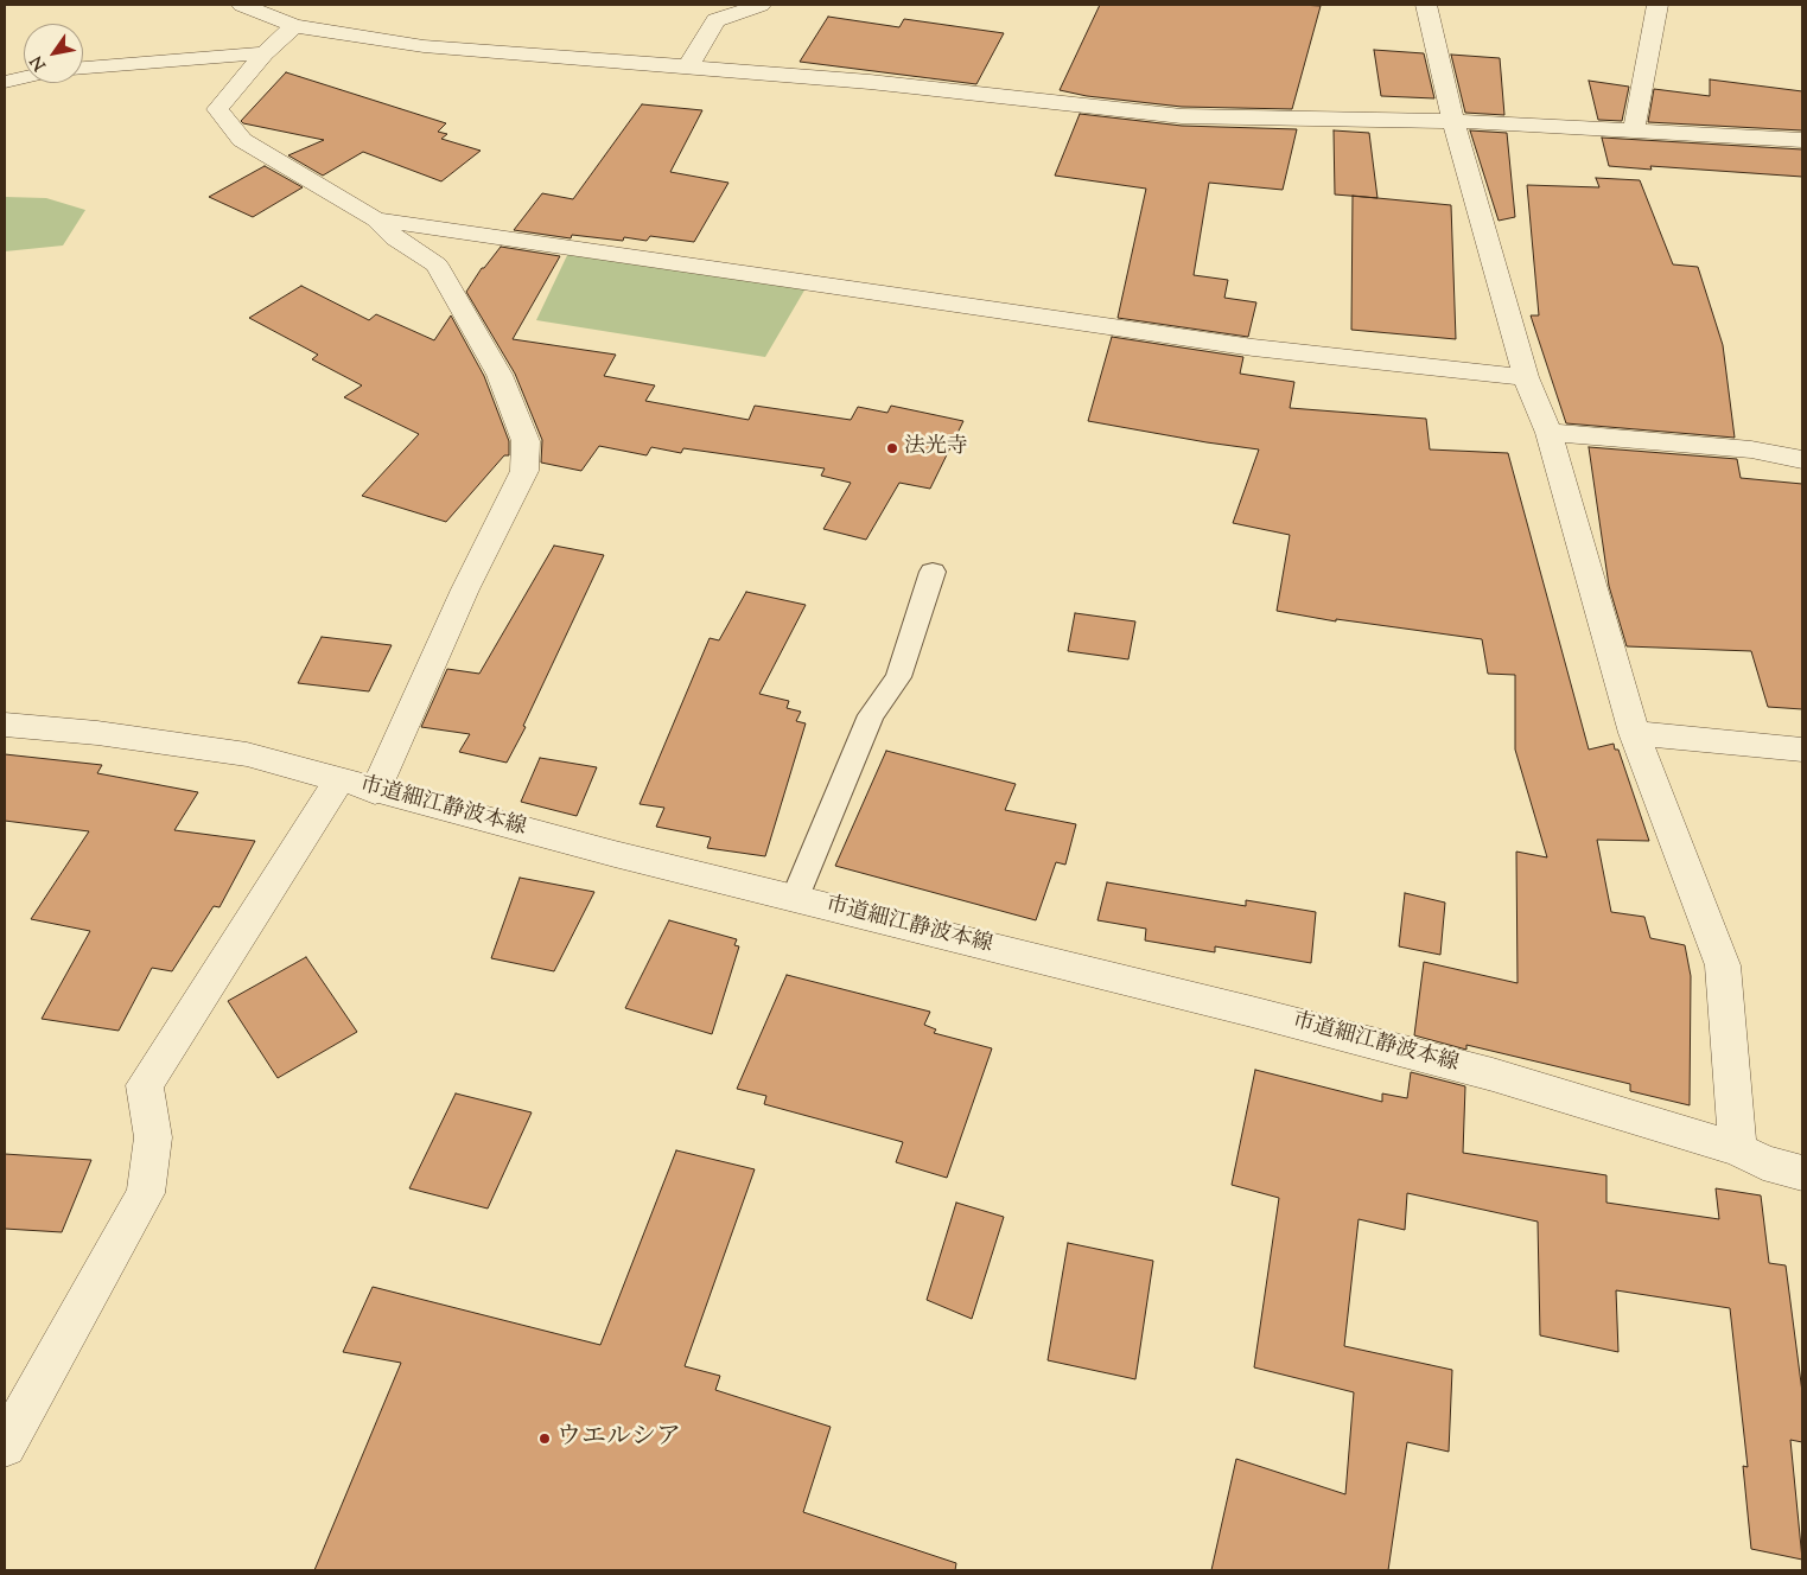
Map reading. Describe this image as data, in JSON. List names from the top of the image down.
{
  "streets": {
    "street": ["市道細江静波本線"]
  },
  "places": ["法光寺", "ウエルシア"],
  "north": "bottom left"
}
